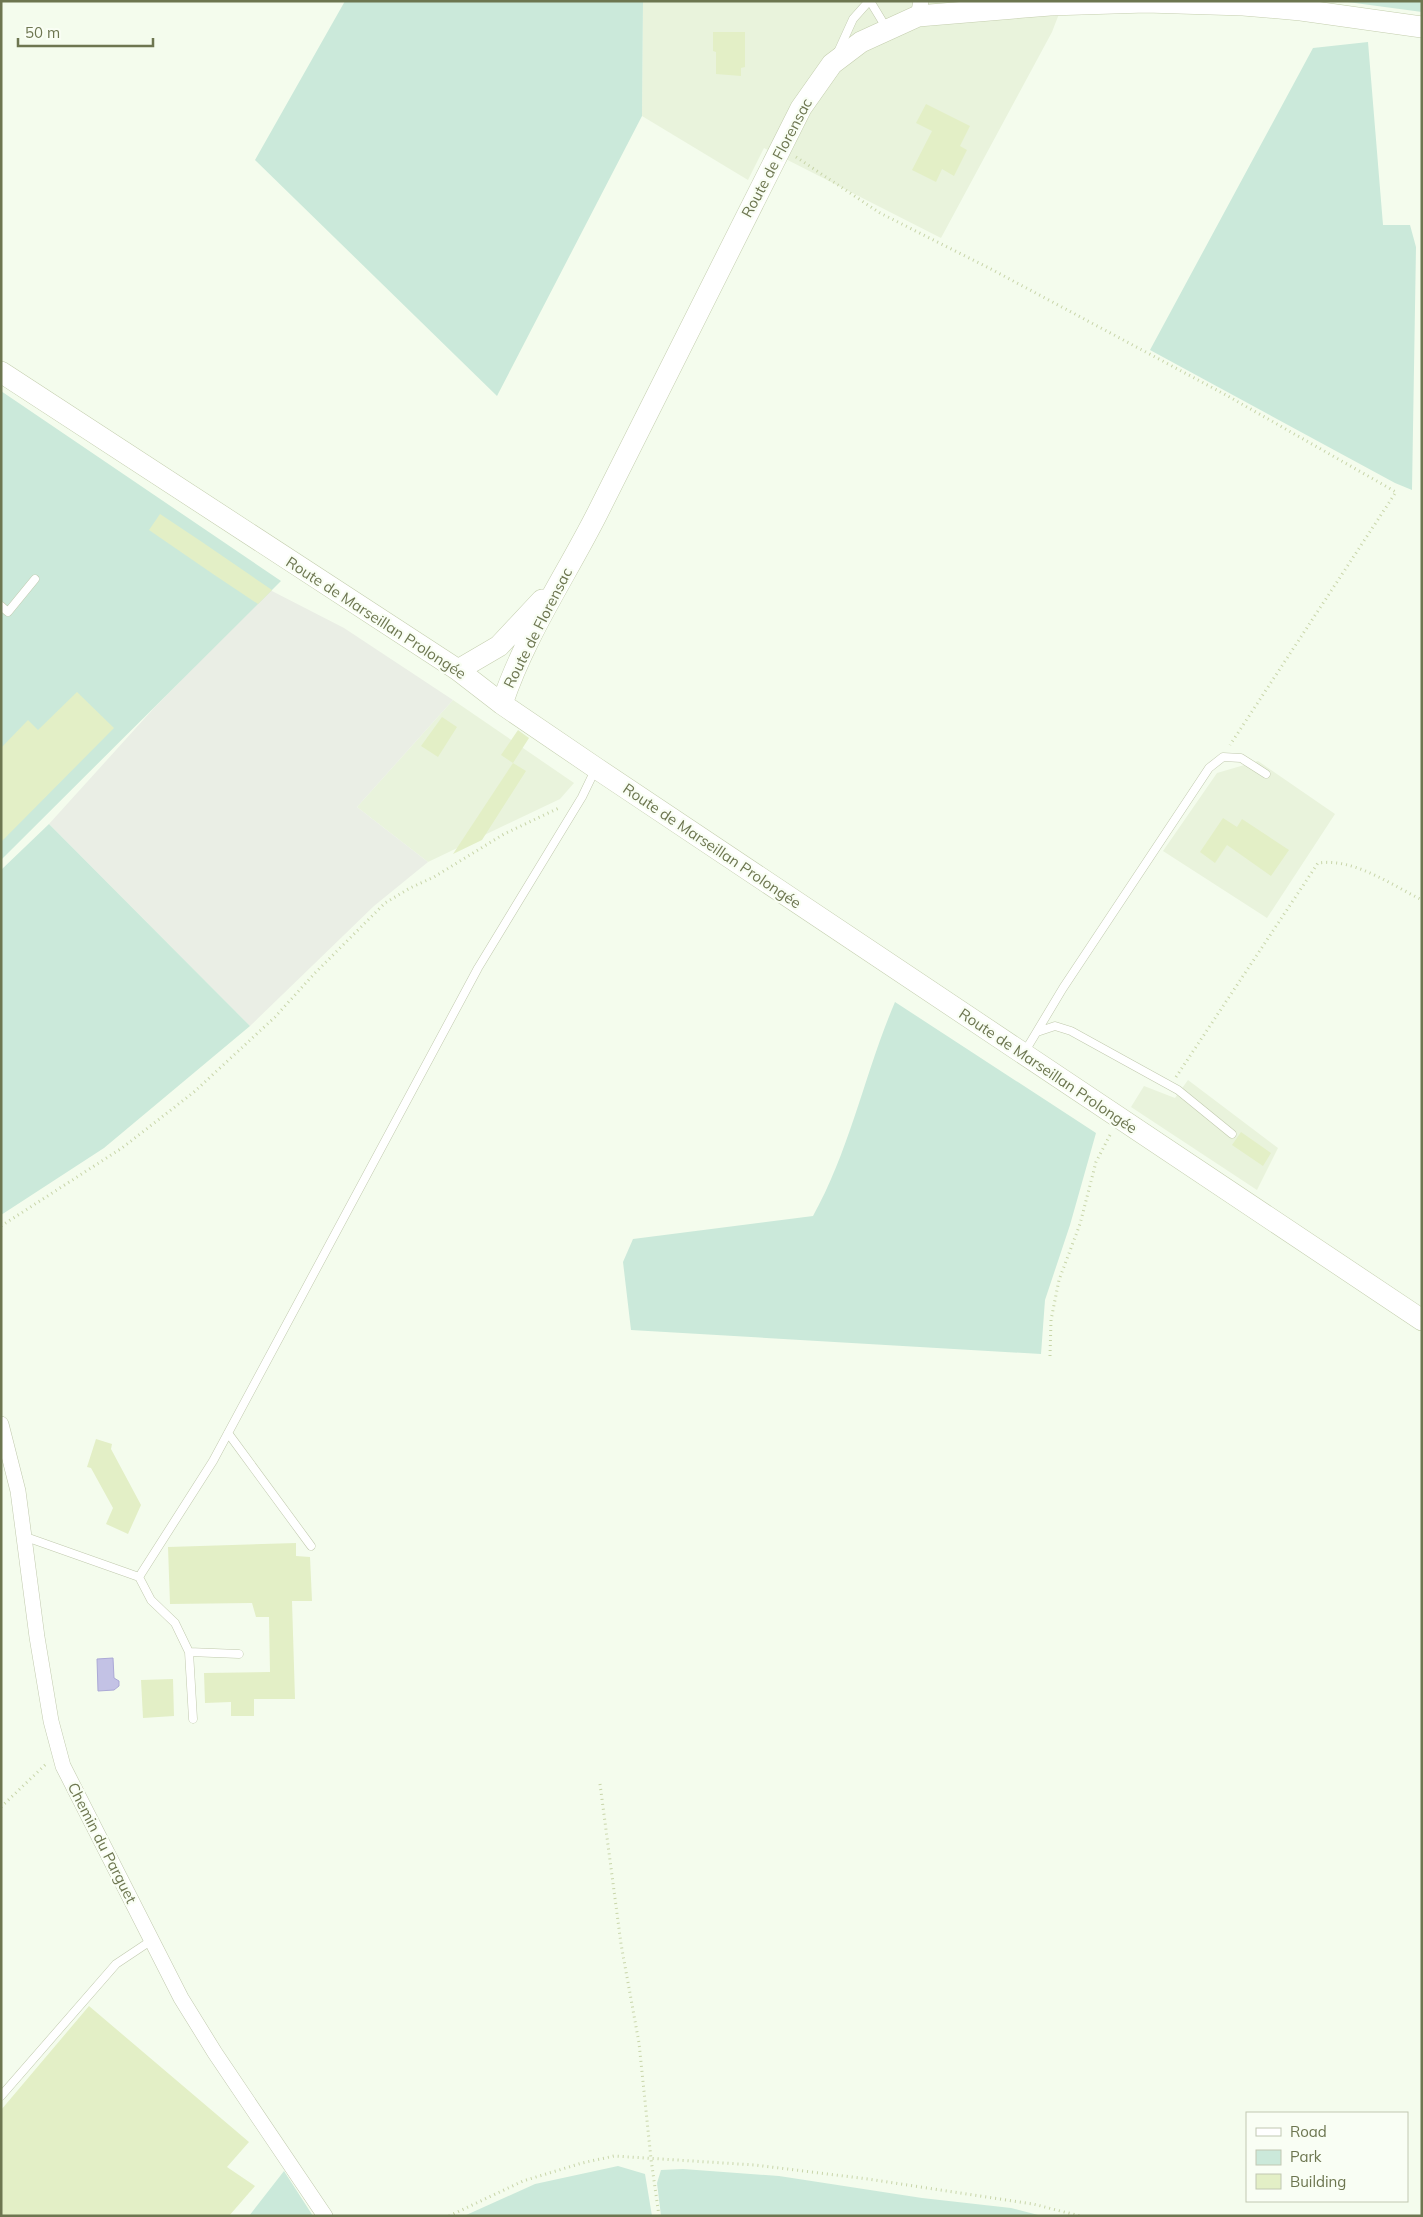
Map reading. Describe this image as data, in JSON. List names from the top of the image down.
{
  "streets": {
    "main road": ["Route de Florensac", "Route de Marseillan Prolongée"],
    "street": ["Chemin du Parguet"]
  },
  "crossings": [
    ["Route de Florensac", "Route de Marseillan Prolongée"]
  ],
  "legend": ["Road", "Park", "Building"],
  "scale_bar": "50 m"
}
